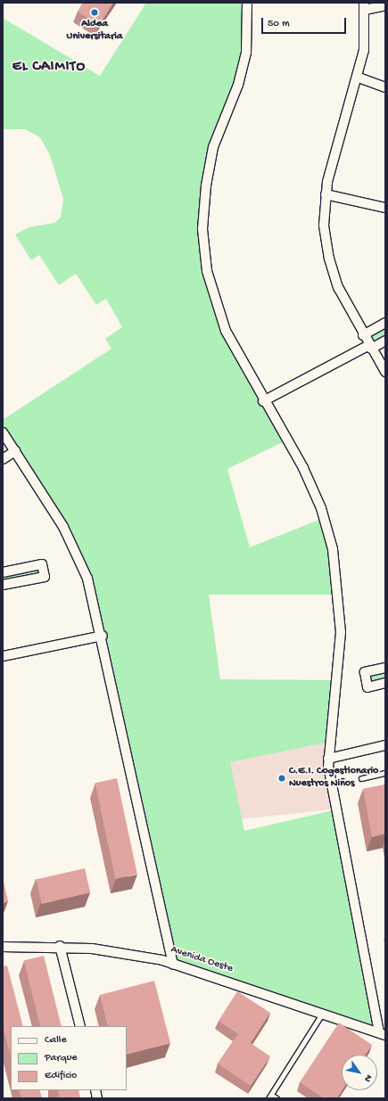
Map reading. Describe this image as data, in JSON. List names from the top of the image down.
{
  "streets": {
    "street": ["Avenida Oeste"]
  },
  "districts": ["EL CAIMITO"],
  "places": ["Aldea Universitaria", "C.E.I. Cogestionario Nuestros Niños"],
  "legend": ["Calle", "Parque", "Edificio"],
  "scale_bar": "50 m",
  "north": "bottom right"
}
